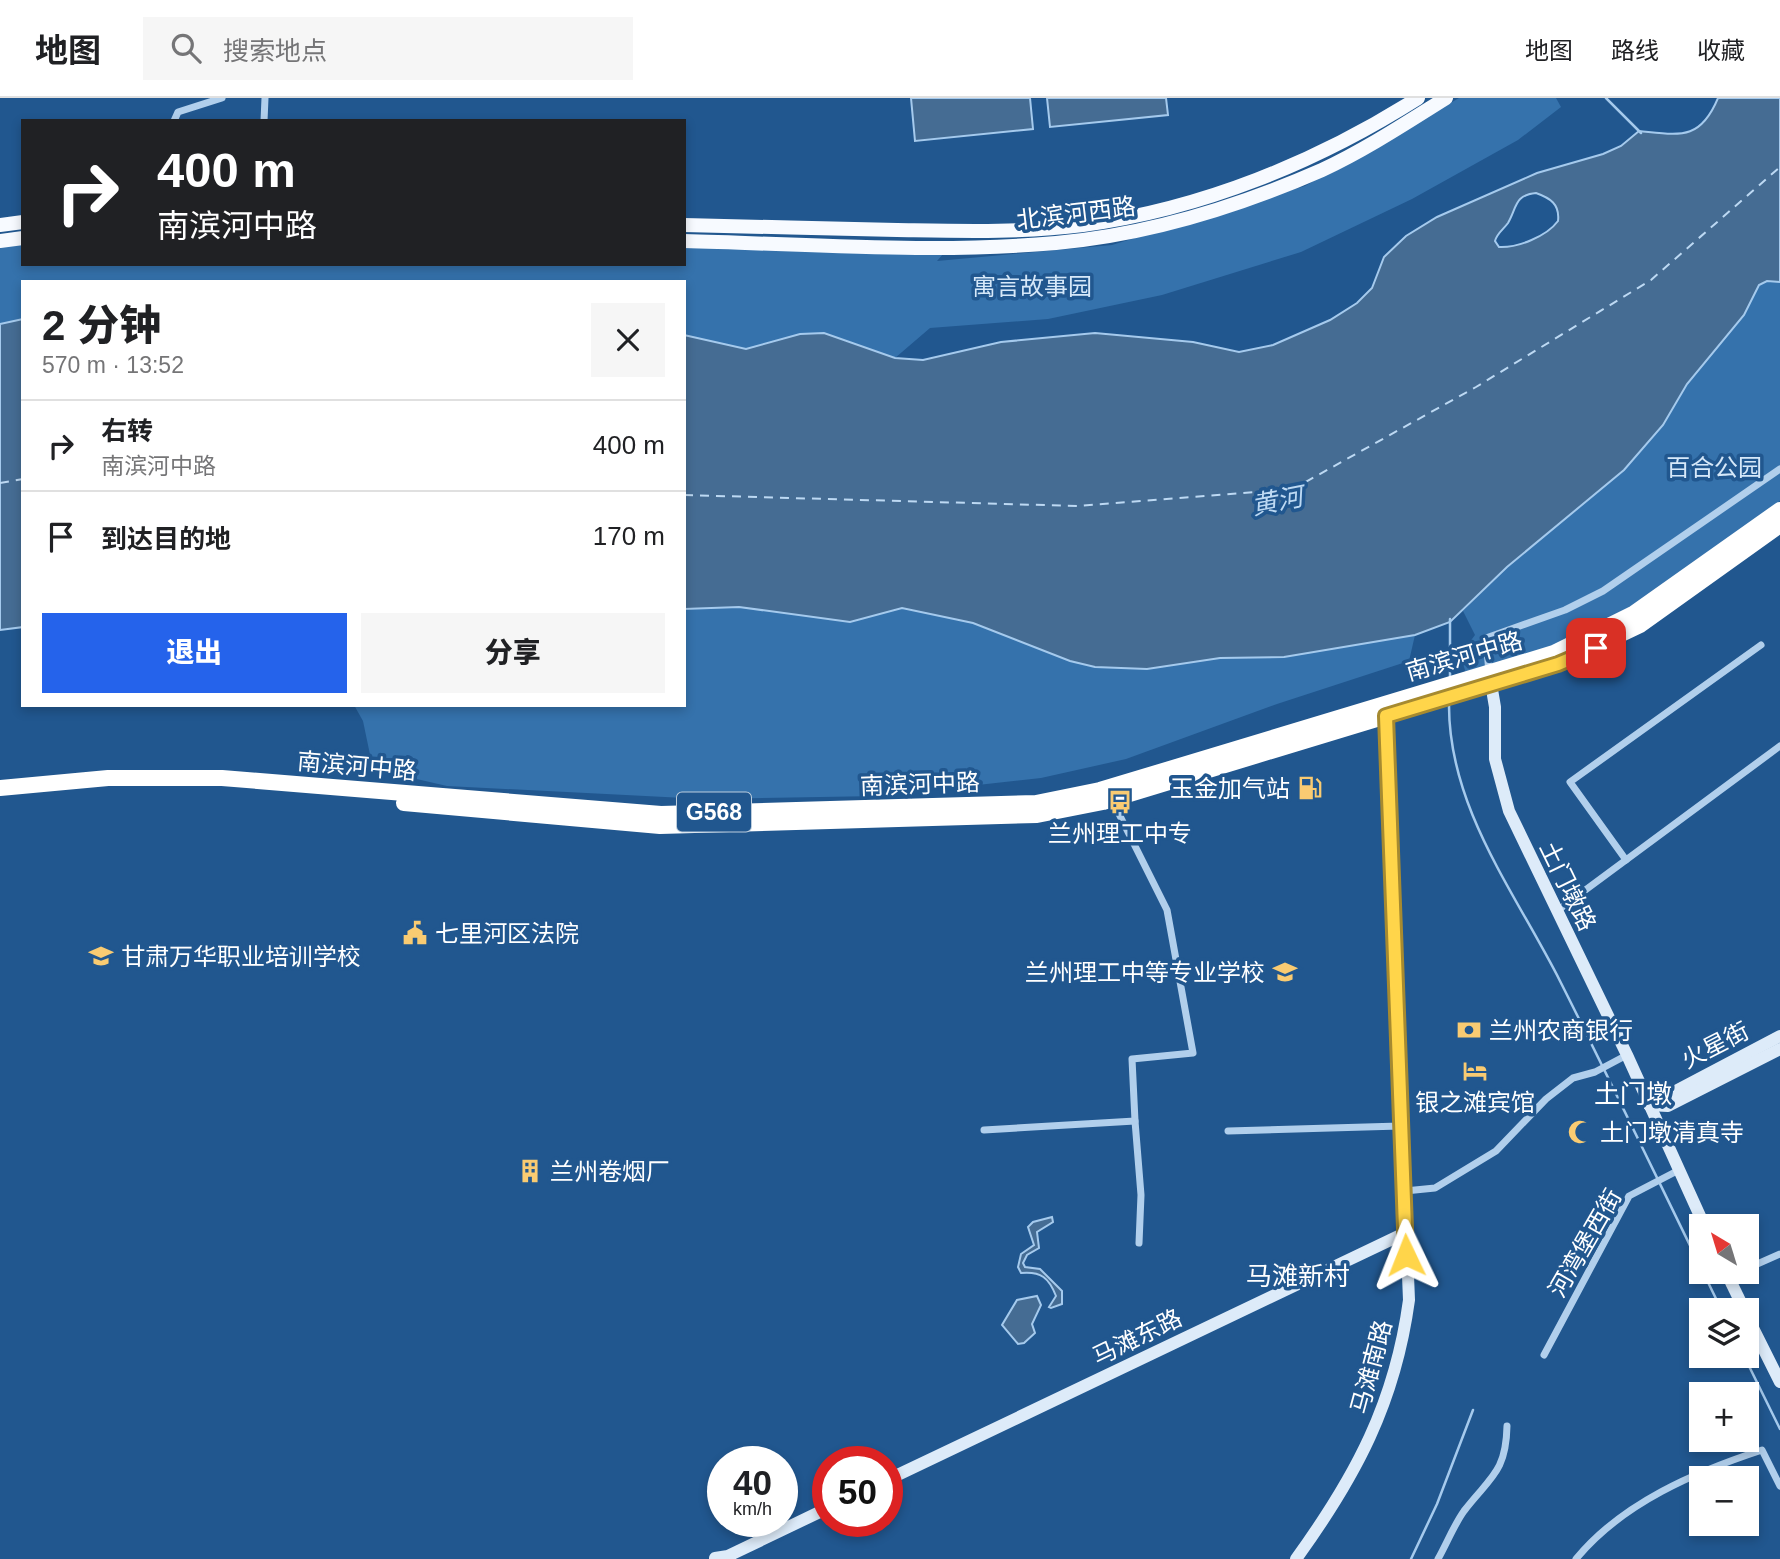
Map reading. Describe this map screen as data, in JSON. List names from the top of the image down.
{
  "streets": {
    "highway": ["南滨河中路", "G568"],
    "main road": [
      "北滨河西路",
      "土门墩路",
      "火星街",
      "马滩东路",
      "马滩南路"
    ],
    "street": ["河湾堡西街"]
  },
  "crossings": [
    ["南滨河中路", "土门墩路"],
    ["南滨河中路", "马滩南路"],
    ["土门墩路", "火星街"],
    ["土门墩路", "河湾堡西街"],
    ["马滩东路", "马滩南路"]
  ],
  "districts": ["土门墩", "马滩新村"],
  "water": ["黄河"],
  "parks": ["寓言故事园", "百合公园"],
  "places": {
    "fuel station": ["玉金加气站"],
    "bus stop": ["兰州理工中专"],
    "public building": ["七里河区法院"],
    "school or university": ["甘肃万华职业培训学校", "兰州理工中等专业学校"],
    "bank": ["兰州农商银行"],
    "hotel": ["银之滩宾馆"],
    "mosque": ["土门墩清真寺"],
    "building": ["兰州卷烟厂"]
  },
  "north": "top left",
  "page": {
    "header": "地图",
    "search": "搜索地点",
    "nav": ["地图", "路线", "收藏"],
    "turn": ["400 m", "南滨河中路"],
    "heading": ["2 分钟", "570 m · 13:52"],
    "list": [
      {
        "name": "右转",
        "note": "南滨河中路",
        "value": "400 m"
      },
      {
        "name": "到达目的地",
        "value": "170 m"
      }
    ],
    "buttons": ["退出", "分享"],
    "map_buttons": ["+", "−"],
    "speed": "40 km/h",
    "limit": "50"
  }
}
